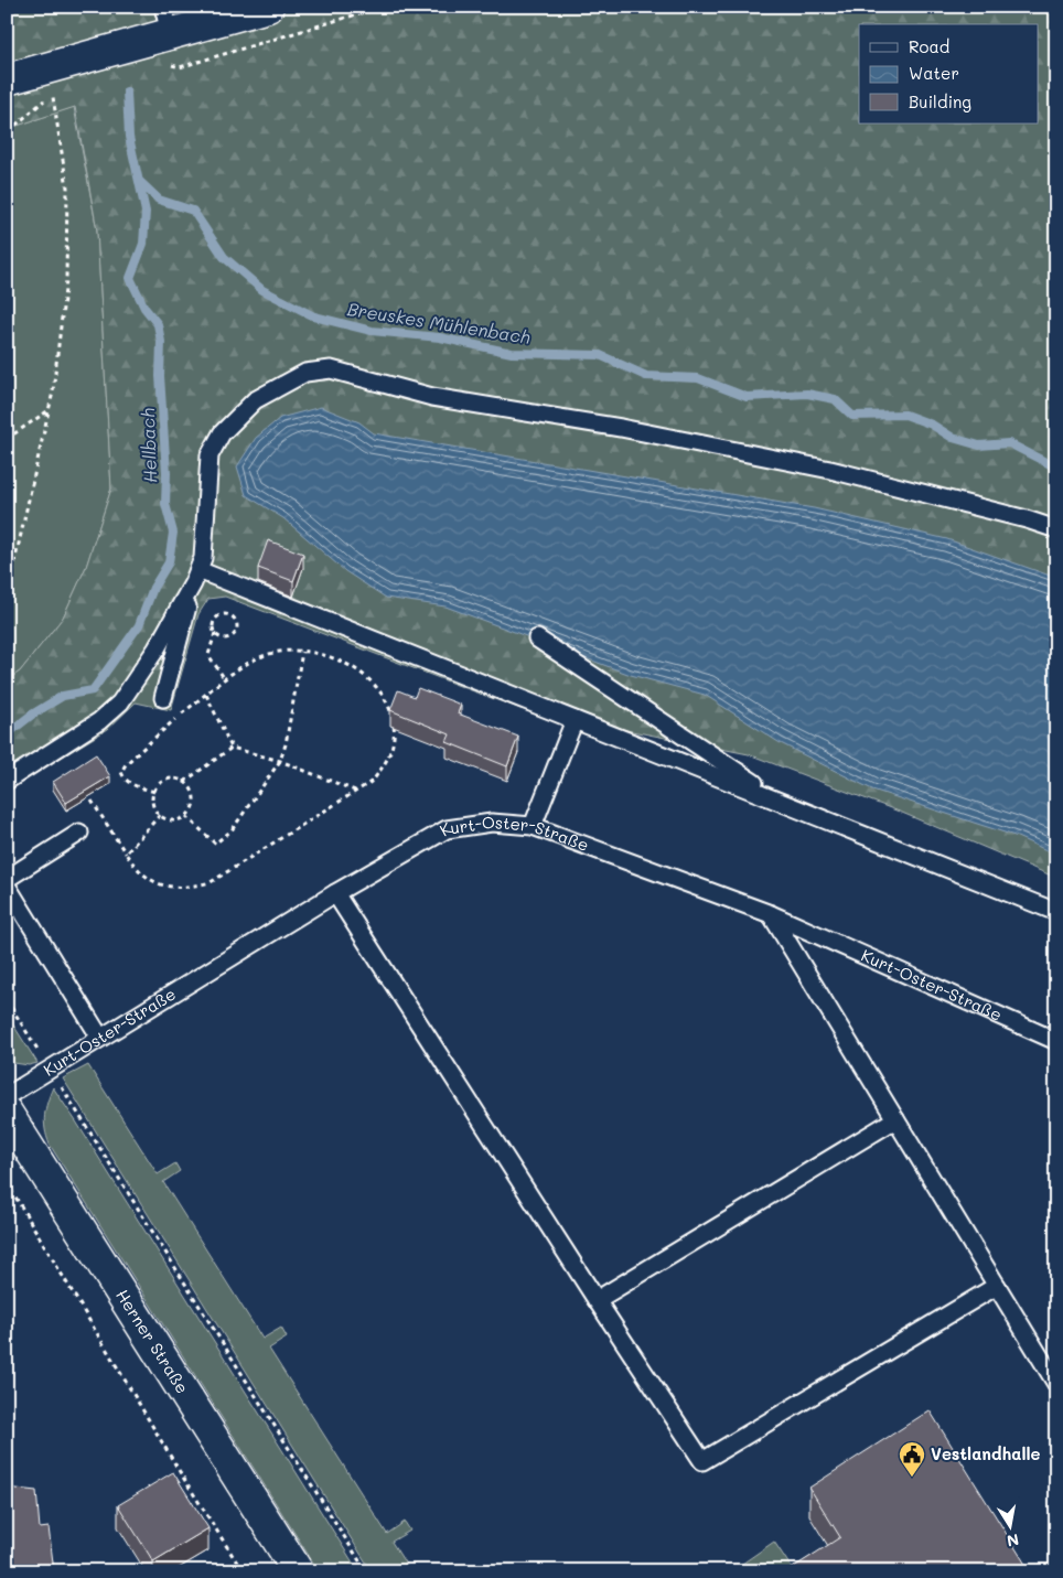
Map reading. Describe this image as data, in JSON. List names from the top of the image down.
{
  "streets": {
    "main road": ["Herner Straße"],
    "lane": ["Kurt-Oster-Straße"]
  },
  "water": ["Breuskes Mühlenbach", "Hellbach"],
  "places": {
    "public building": ["Vestlandhalle"]
  },
  "legend": ["Road", "Water", "Building"],
  "north": "bottom"
}
